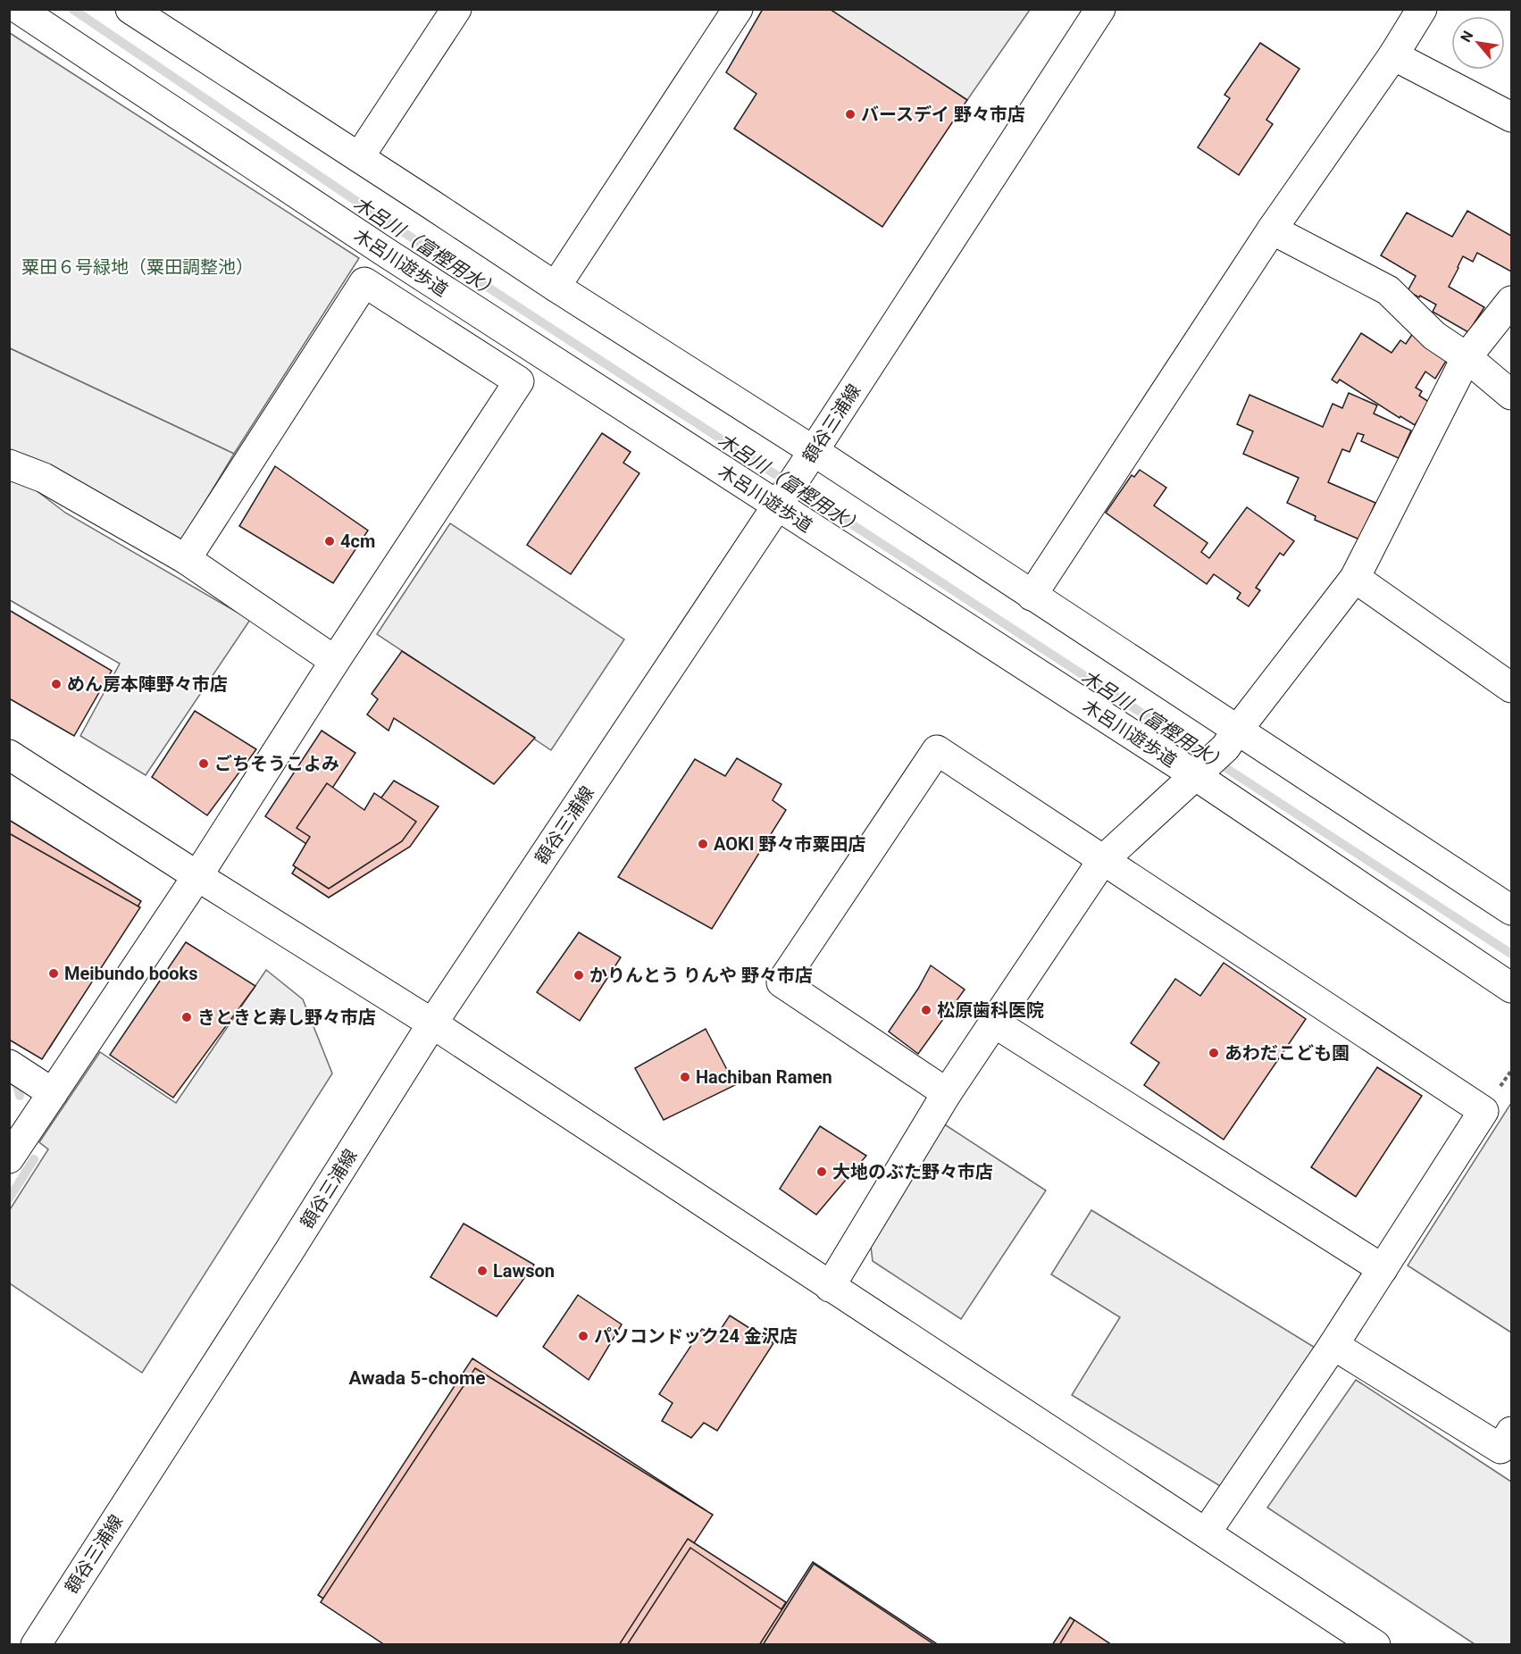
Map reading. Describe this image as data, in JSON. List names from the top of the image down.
{
  "streets": {
    "street": ["木呂川遊歩道", "額谷三浦線"]
  },
  "crossings": [
    ["木呂川遊歩道", "額谷三浦線"]
  ],
  "districts": ["Awada 5-chome"],
  "water": ["木呂川（富樫用水）"],
  "parks": ["粟田６号緑地（粟田調整池）"],
  "places": [
    "バースデイ 野々市店",
    "4cm",
    "めん房本陣野々市店",
    "ごちそうこよみ",
    "AOKI 野々市粟田店",
    "Meibundo books",
    "かりんとう りんや 野々市店",
    "松原歯科医院",
    "きときと寿し野々市店",
    "あわだこども園",
    "Hachiban Ramen",
    "大地のぶた野々市店",
    "Lawson",
    "パソコンドック24 金沢店"
  ],
  "north": "top left"
}
